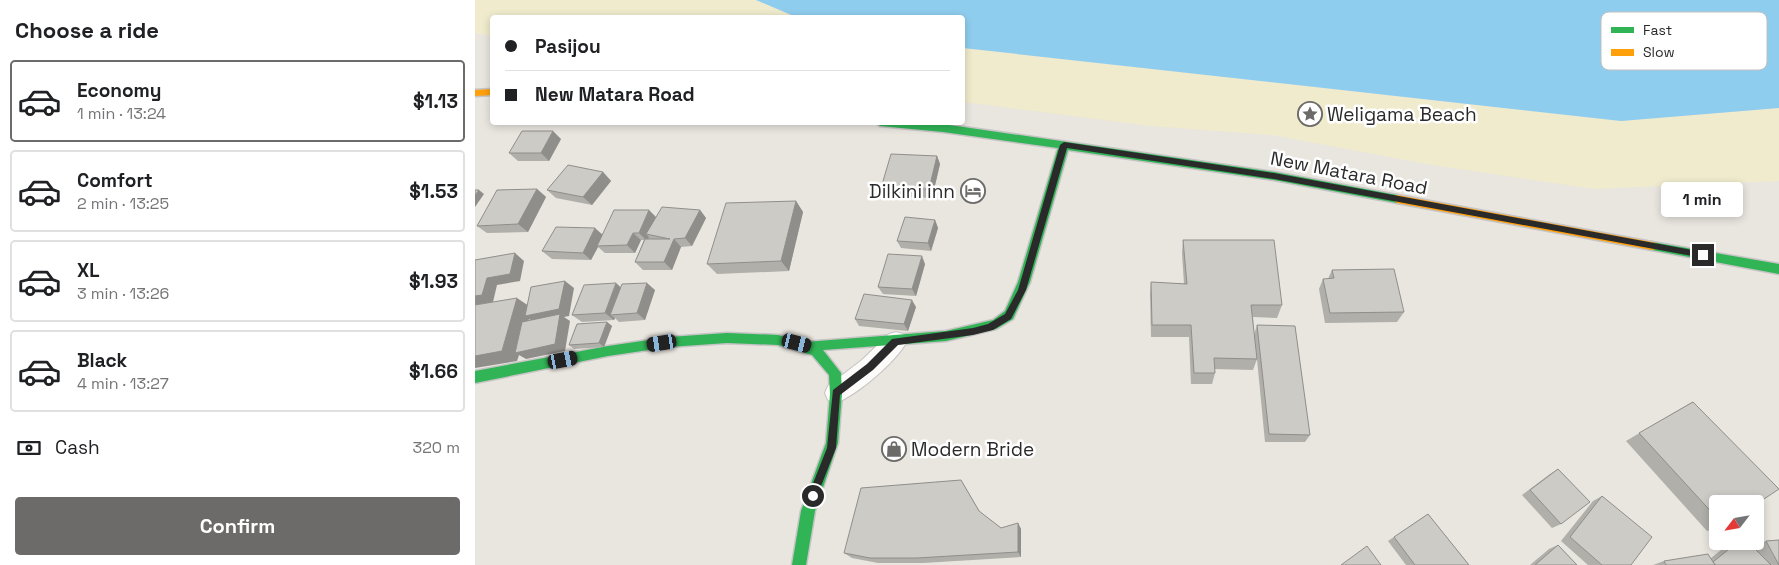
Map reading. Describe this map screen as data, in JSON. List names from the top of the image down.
{
  "streets": {
    "main road": ["New Matara Road"]
  },
  "places": {
    "place": ["Weligama Beach"],
    "hotel": ["Dilkini inn"],
    "shop": ["Modern Bride"]
  },
  "legend": ["Fast", "Slow"],
  "north": "bottom left",
  "page": {
    "heading": "Choose a ride",
    "banner": ["Pasijou", "New Matara Road"],
    "list": [
      {
        "name": "Economy",
        "note": "1 min · 13:24",
        "value": "$1.13"
      },
      {
        "name": "Comfort",
        "note": "2 min · 13:25",
        "value": "$1.53"
      },
      {
        "name": "XL",
        "note": "3 min · 13:26",
        "value": "$1.93"
      },
      {
        "name": "Black",
        "note": "4 min · 13:27",
        "value": "$1.66"
      }
    ],
    "bubble": "1 min",
    "pay": ["Cash", "320 m"],
    "buttons": "Confirm"
  }
}
